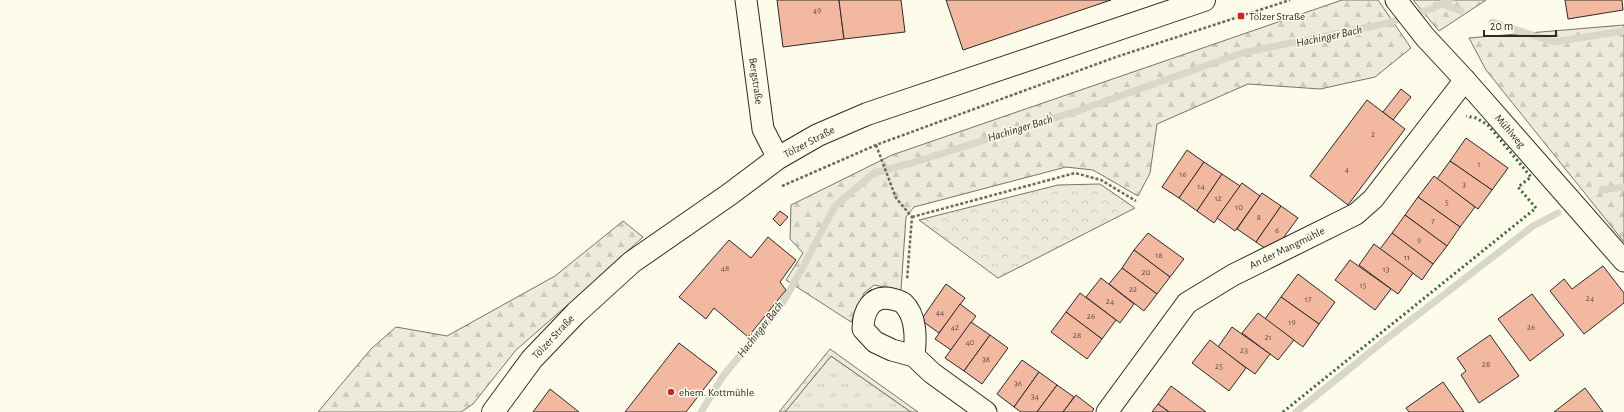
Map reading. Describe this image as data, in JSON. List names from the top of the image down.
{
  "streets": {
    "main road": ["Tölzer Straße"],
    "street": ["Bergstraße", "Mühlweg", "An der Mangmühle"]
  },
  "crossings": [
    ["Bergstraße", "Tölzer Straße"],
    ["Mühlweg", "An der Mangmühle"]
  ],
  "water": ["Hachinger Bach"],
  "places": {
    "transit": ["Tölzer Straße"],
    "other": ["ehem. Kottmühle"]
  },
  "house_numbers": [
    "49",
    "2",
    "1",
    "4",
    "16",
    "3",
    "14",
    "12",
    "5",
    "10",
    "8",
    "7",
    "6",
    "9",
    "18",
    "11",
    "48",
    "13",
    "20",
    "15",
    "22",
    "24",
    "17",
    "24",
    "44",
    "26",
    "19",
    "42",
    "26",
    "28",
    "21",
    "40",
    "23",
    "38",
    "28",
    "25",
    "36",
    "34"
  ],
  "scale_bar": "20 m"
}
